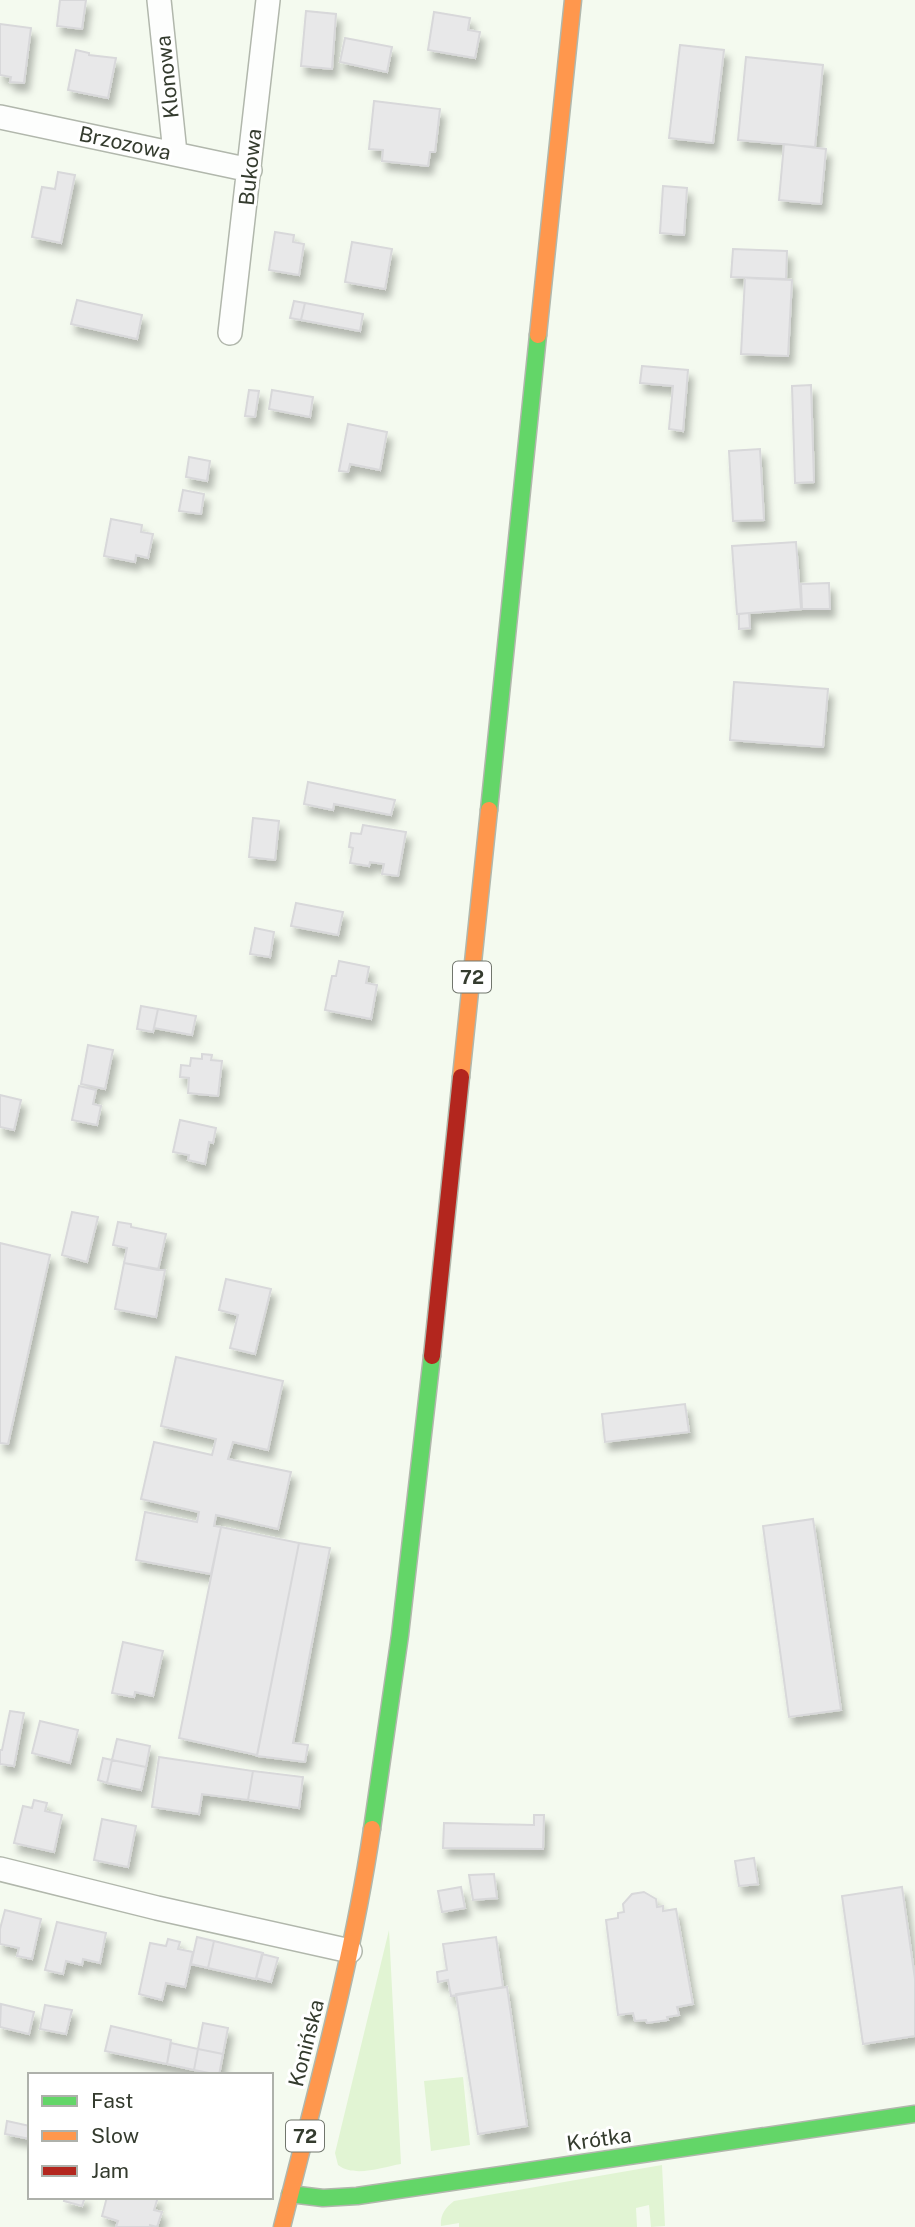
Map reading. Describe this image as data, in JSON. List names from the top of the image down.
{
  "streets": {
    "main road": ["72", "Konińska", "Krótka"],
    "street": ["Klonowa", "Brzozowa", "Bukowa"]
  },
  "crossings": [
    ["Klonowa", "Brzozowa"],
    ["Brzozowa", "Bukowa"],
    ["72", "Konińska"],
    ["Konińska", "Krótka"]
  ],
  "legend": ["Fast", "Slow", "Jam"]
}
